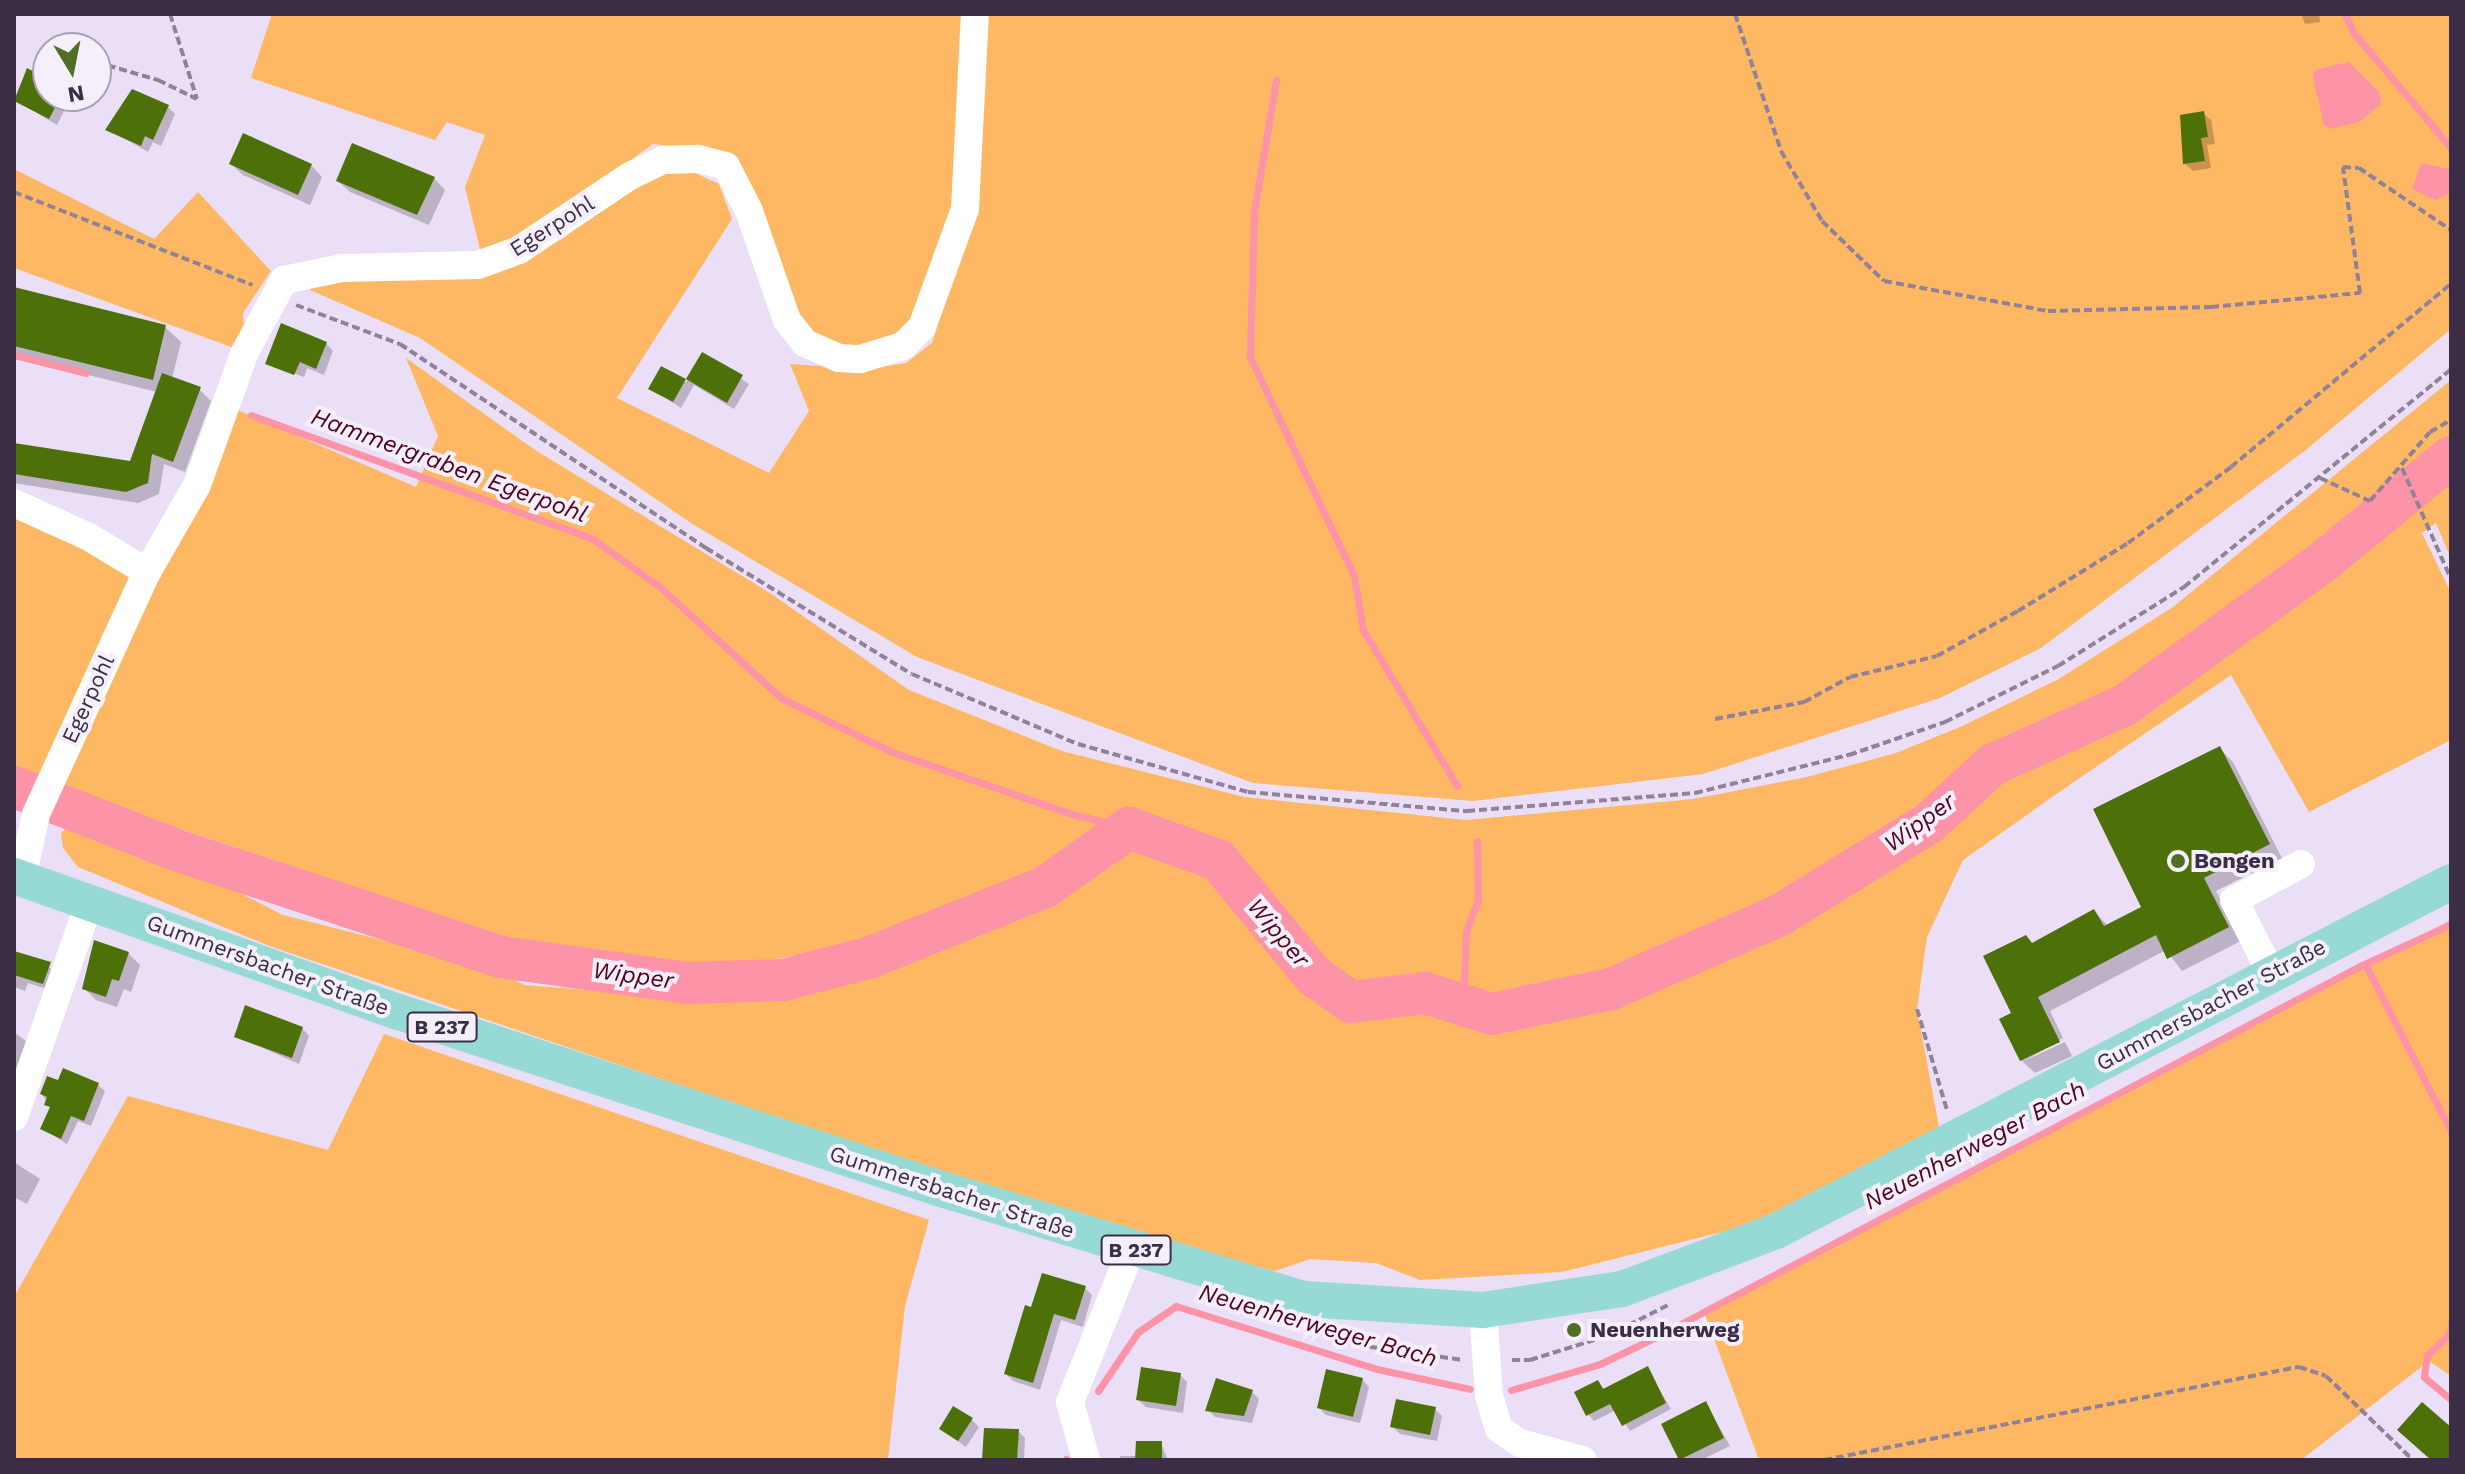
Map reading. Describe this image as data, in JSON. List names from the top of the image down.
{
  "streets": {
    "main road": ["Gummersbacher Straße", "B 237"],
    "street": ["Egerpohl"]
  },
  "crossings": [
    ["Egerpohl", "Gummersbacher Straße"]
  ],
  "water": ["Hammergraben Egerpohl", "Wipper", "Neuenherweger Bach"],
  "places": ["Bongen", "Neuenherweg"],
  "north": "bottom"
}
